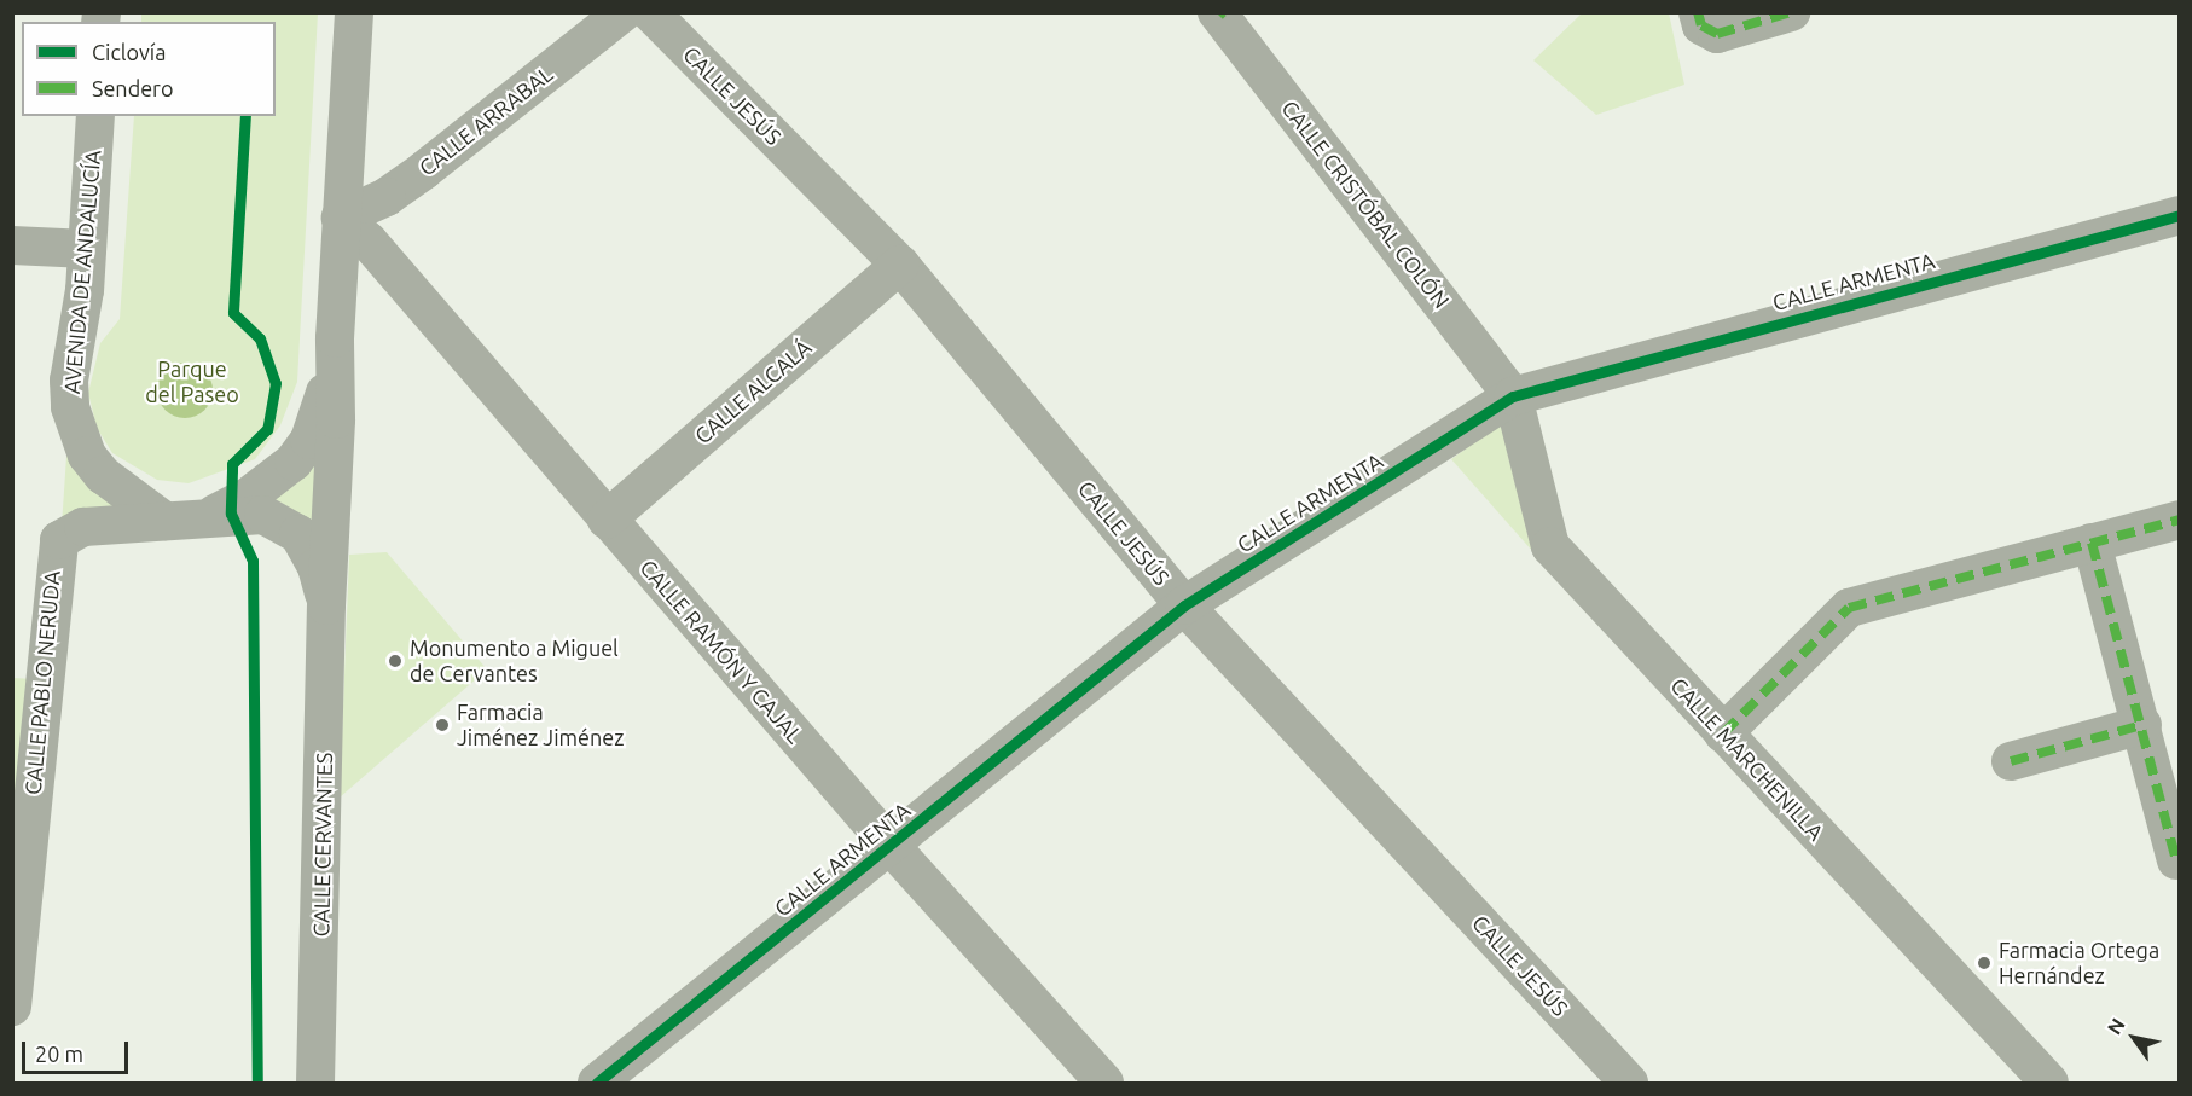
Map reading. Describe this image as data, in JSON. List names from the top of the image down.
{
  "streets": {
    "street": [
      "CALLE JESÚS",
      "CALLE ARRABAL",
      "CALLE CRISTÓBAL COLÓN",
      "AVENIDA DE ANDALUCÍA",
      "CALLE ARMENTA",
      "CALLE ALCALÁ",
      "CALLE RAMÓN Y CAJAL",
      "CALLE PABLO NERUDA",
      "CALLE MARCHENILLA",
      "CALLE CERVANTES"
    ]
  },
  "crossings": [
    ["CALLE JESÚS", "CALLE ARMENTA"],
    ["CALLE JESÚS", "CALLE ALCALÁ"],
    ["CALLE ARRABAL", "CALLE RAMÓN Y CAJAL"],
    ["CALLE CRISTÓBAL COLÓN", "CALLE ARMENTA"],
    ["CALLE CRISTÓBAL COLÓN", "CALLE MARCHENILLA"],
    ["AVENIDA DE ANDALUCÍA", "CALLE PABLO NERUDA"],
    ["CALLE ARMENTA", "CALLE RAMÓN Y CAJAL"],
    ["CALLE ARMENTA", "CALLE MARCHENILLA"],
    ["CALLE ALCALÁ", "CALLE RAMÓN Y CAJAL"]
  ],
  "parks": ["Parque del Paseo"],
  "places": ["Monumento a Miguel de Cervantes", "Farmacia Jiménez Jiménez", "Farmacia Ortega Hernández"],
  "legend": ["Ciclovía", "Sendero"],
  "scale_bar": "20 m",
  "north": "top left"
}
